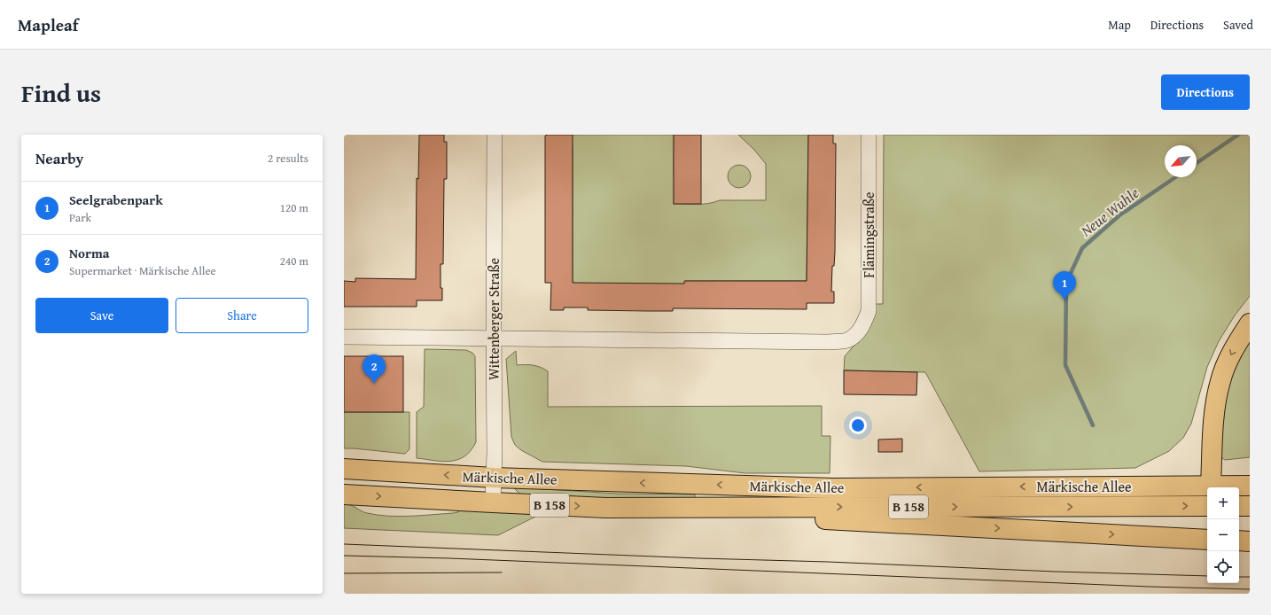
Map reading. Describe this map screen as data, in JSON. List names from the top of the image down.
{
  "streets": {
    "main road": ["Märkische Allee", "B 158"],
    "street": ["Flämingstraße", "Wittenberger Straße"]
  },
  "crossings": [
    ["Flämingstraße", "Wittenberger Straße"],
    ["Wittenberger Straße", "Märkische Allee"]
  ],
  "water": ["Neue Wuhle"],
  "north": "bottom left",
  "page": {
    "header": "Mapleaf",
    "nav": ["Map", "Directions", "Saved"],
    "title": "Find us",
    "buttons": [
      "Directions",
      ["Save", "Share"]
    ],
    "heading": ["Nearby", "2 results"],
    "list": [
      {
        "mark": "1",
        "name": "Seelgrabenpark",
        "note": "Park",
        "value": "120 m"
      },
      {
        "mark": "2",
        "name": "Norma",
        "note": "Supermarket · Märkische Allee",
        "value": "240 m"
      }
    ],
    "pins": ["1", "2"],
    "map_buttons": ["+", "−"]
  }
}
